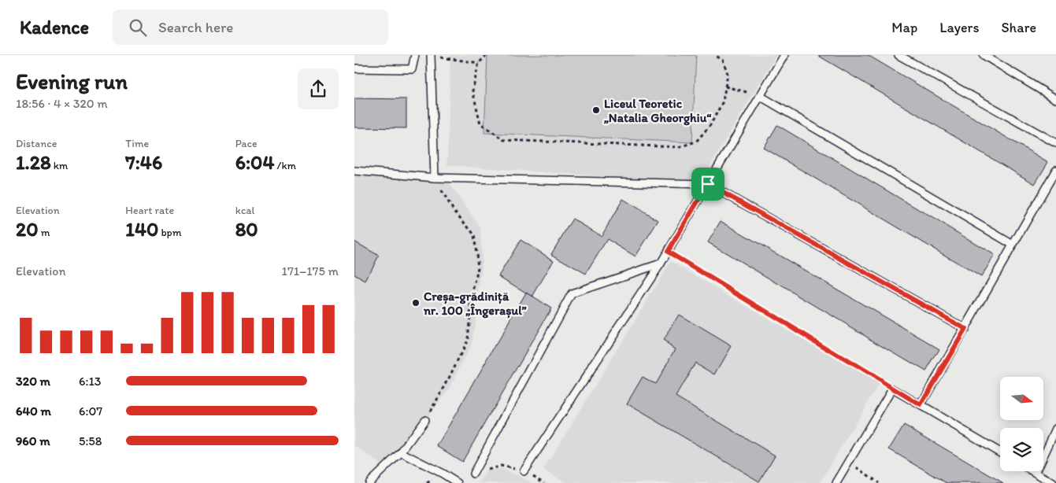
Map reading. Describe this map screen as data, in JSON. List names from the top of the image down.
{
  "places": ["Liceul Teoretic „Natalia Gheorghiu“", "Creșa-grădiniță nr. 100 „Îngerașul”"],
  "north": "right",
  "page": {
    "header": "Kadence",
    "search": "Search here",
    "nav": ["Map", "Layers", "Share"],
    "heading": ["Evening run", "18:56 · 4 × 320 m"],
    "stats": [
      ["Distance", "1.28 km"],
      ["Time", "7:46"],
      ["Pace", "6:04 /km"],
      ["Elevation", "20 m"],
      ["Heart rate", "140 bpm"],
      ["kcal", "80"]
    ],
    "chart": ["Elevation", "171–175 m"],
    "list": [
      {
        "name": "320 m",
        "note": "6:13"
      },
      {
        "name": "640 m",
        "note": "6:07"
      },
      {
        "name": "960 m",
        "note": "5:58"
      }
    ]
  }
}
